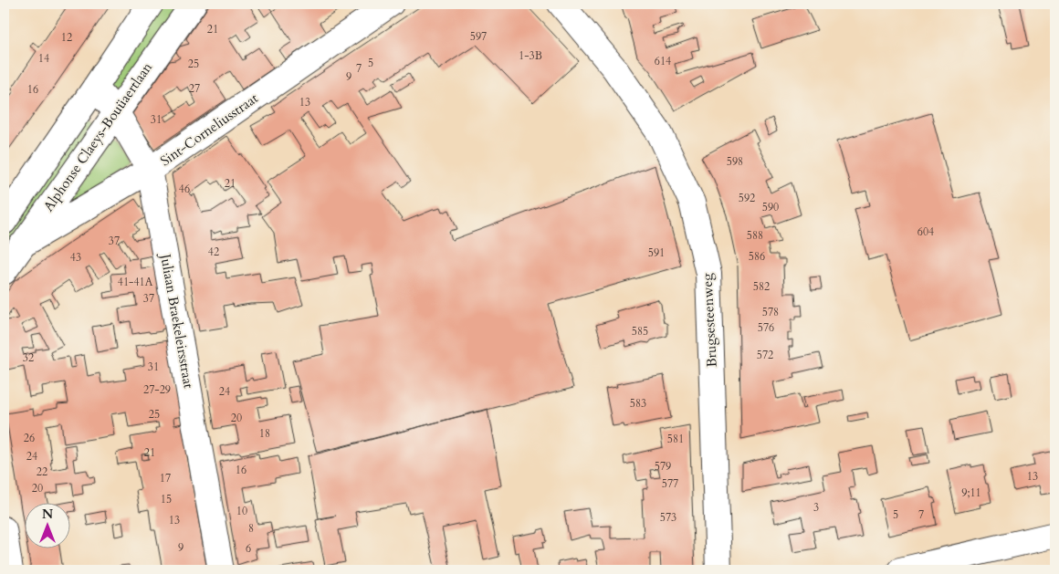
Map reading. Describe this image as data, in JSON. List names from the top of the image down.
{
  "streets": {
    "street": [
      "Sint-Corneliusstraat",
      "Alphonse Claeys-Bouüaertlaan",
      "Brugsesteenweg",
      "Juliaan Braekeleirsstraat"
    ]
  },
  "crossings": [
    ["Sint-Corneliusstraat", "Alphonse Claeys-Bouüaertlaan"],
    ["Sint-Corneliusstraat", "Juliaan Braekeleirsstraat"],
    ["Alphonse Claeys-Bouüaertlaan", "Juliaan Braekeleirsstraat"]
  ],
  "house_numbers": [
    "21",
    "597",
    "12",
    "1-3B",
    "14",
    "614",
    "5",
    "25",
    "7",
    "9",
    "27",
    "16",
    "13",
    "31",
    "598",
    "21",
    "46",
    "592",
    "590",
    "604",
    "588",
    "37",
    "42",
    "591",
    "586",
    "43",
    "41-41A",
    "582",
    "37",
    "578",
    "576",
    "585",
    "572",
    "32",
    "31",
    "27-29",
    "24",
    "583",
    "25",
    "20",
    "18",
    "26",
    "581",
    "21",
    "24",
    "579",
    "16",
    "22",
    "13",
    "17",
    "577",
    "20",
    "9;11",
    "15",
    "3",
    "10",
    "5",
    "7",
    "573",
    "13",
    "8",
    "9",
    "6"
  ],
  "north": "top"
}
